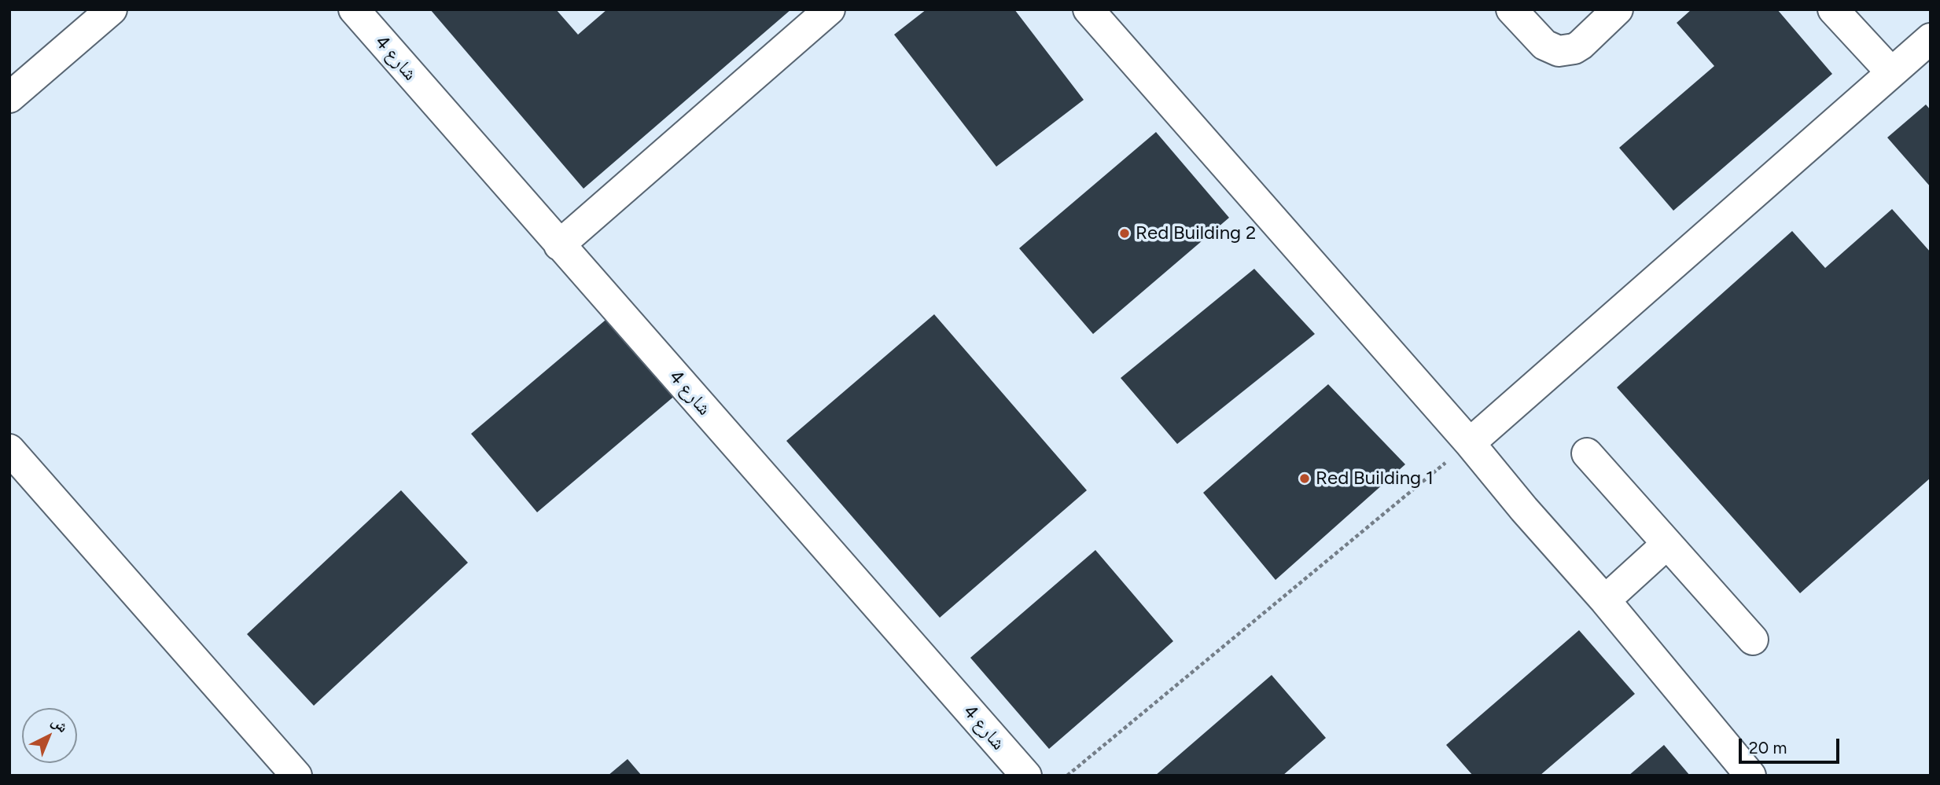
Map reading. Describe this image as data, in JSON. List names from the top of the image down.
{
  "streets": {
    "street": ["شارع 4"]
  },
  "places": ["Red Building 2", "Red Building 1"],
  "scale_bar": "20 m",
  "north": "top right"
}
